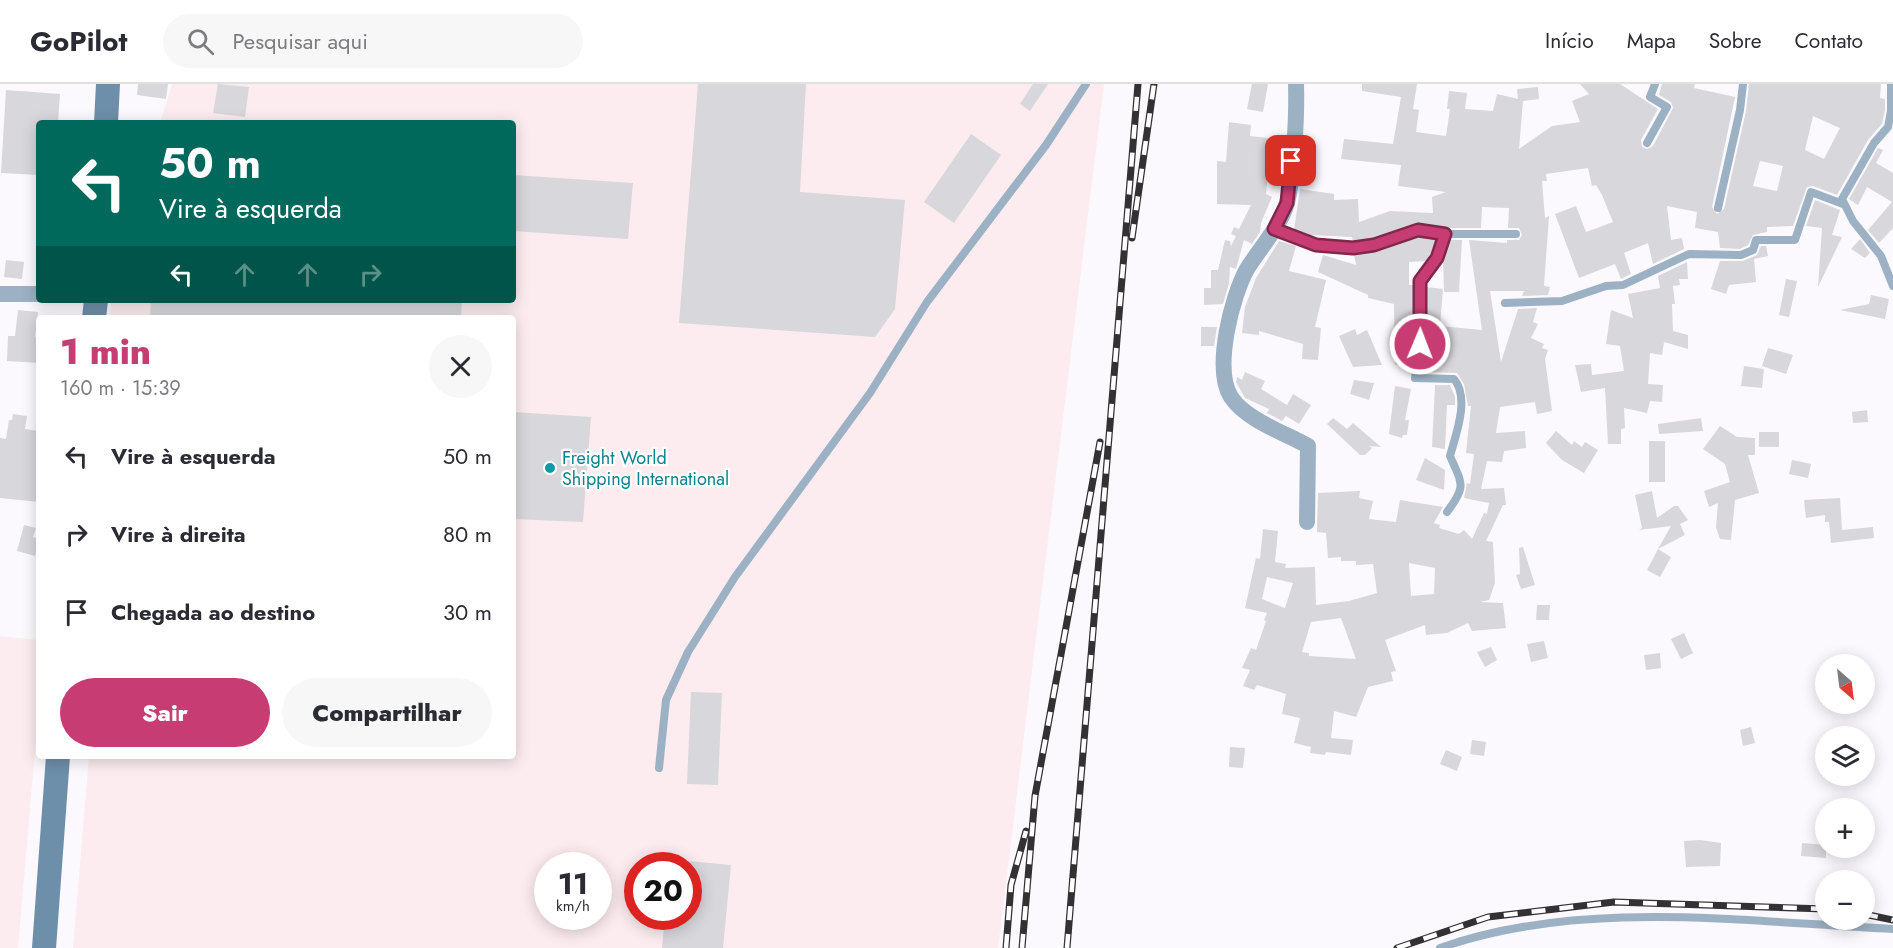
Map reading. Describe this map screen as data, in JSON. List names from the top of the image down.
{
  "places": ["Freight World Shipping International"],
  "north": "bottom right",
  "page": {
    "header": "GoPilot",
    "search": "Pesquisar aqui",
    "nav": [
      "Início",
      "Mapa",
      "Sobre",
      "Contato"
    ],
    "turn": ["50 m", "Vire à esquerda"],
    "heading": ["1 min", "160 m · 15:39"],
    "list": [
      {
        "name": "Vire à esquerda",
        "value": "50 m"
      },
      {
        "name": "Vire à direita",
        "value": "80 m"
      },
      {
        "name": "Chegada ao destino",
        "value": "30 m"
      }
    ],
    "map_buttons": ["+", "−"],
    "buttons": ["Sair", "Compartilhar"],
    "speed": "11 km/h",
    "limit": "20"
  }
}
